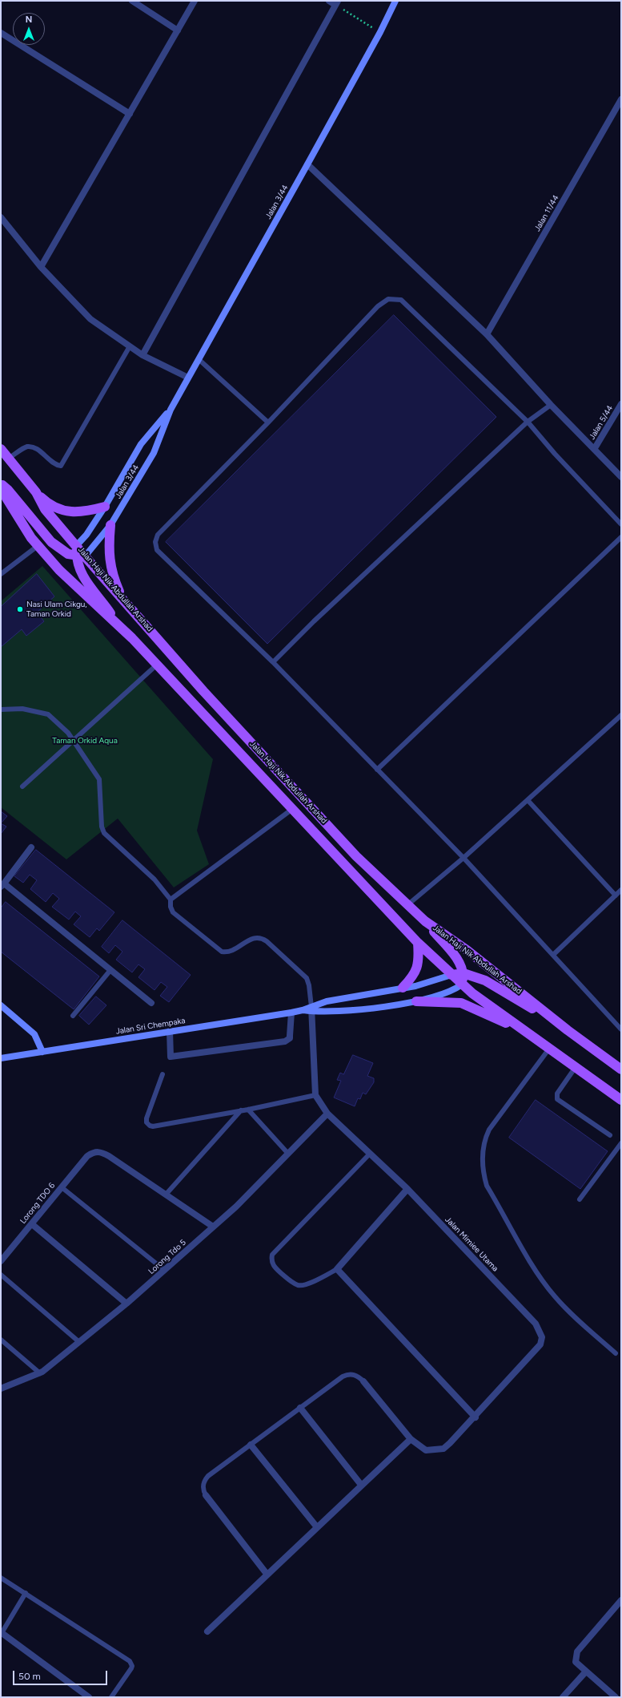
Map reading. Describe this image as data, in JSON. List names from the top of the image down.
{
  "streets": {
    "main road": ["Jalan Haji Nik Abdullah Arshad"],
    "street": [
      "Jalan 3/44",
      "Jalan 11/44",
      "Jalan 5/44",
      "Jalan Sri Chempaka",
      "Lorong TDO 6",
      "Jalan Mimiee Utama",
      "Lorong Tdo 5"
    ]
  },
  "crossings": [
    ["Jalan 3/44", "Jalan Haji Nik Abdullah Arshad"],
    ["Jalan Haji Nik Abdullah Arshad", "Jalan Sri Chempaka"],
    ["Jalan Mimiee Utama", "Lorong Tdo 5"]
  ],
  "parks": ["Taman Orkid Aqua"],
  "places": ["Nasi Ulam Cikgu, Taman Orkid"],
  "scale_bar": "50 m",
  "north": "top"
}
